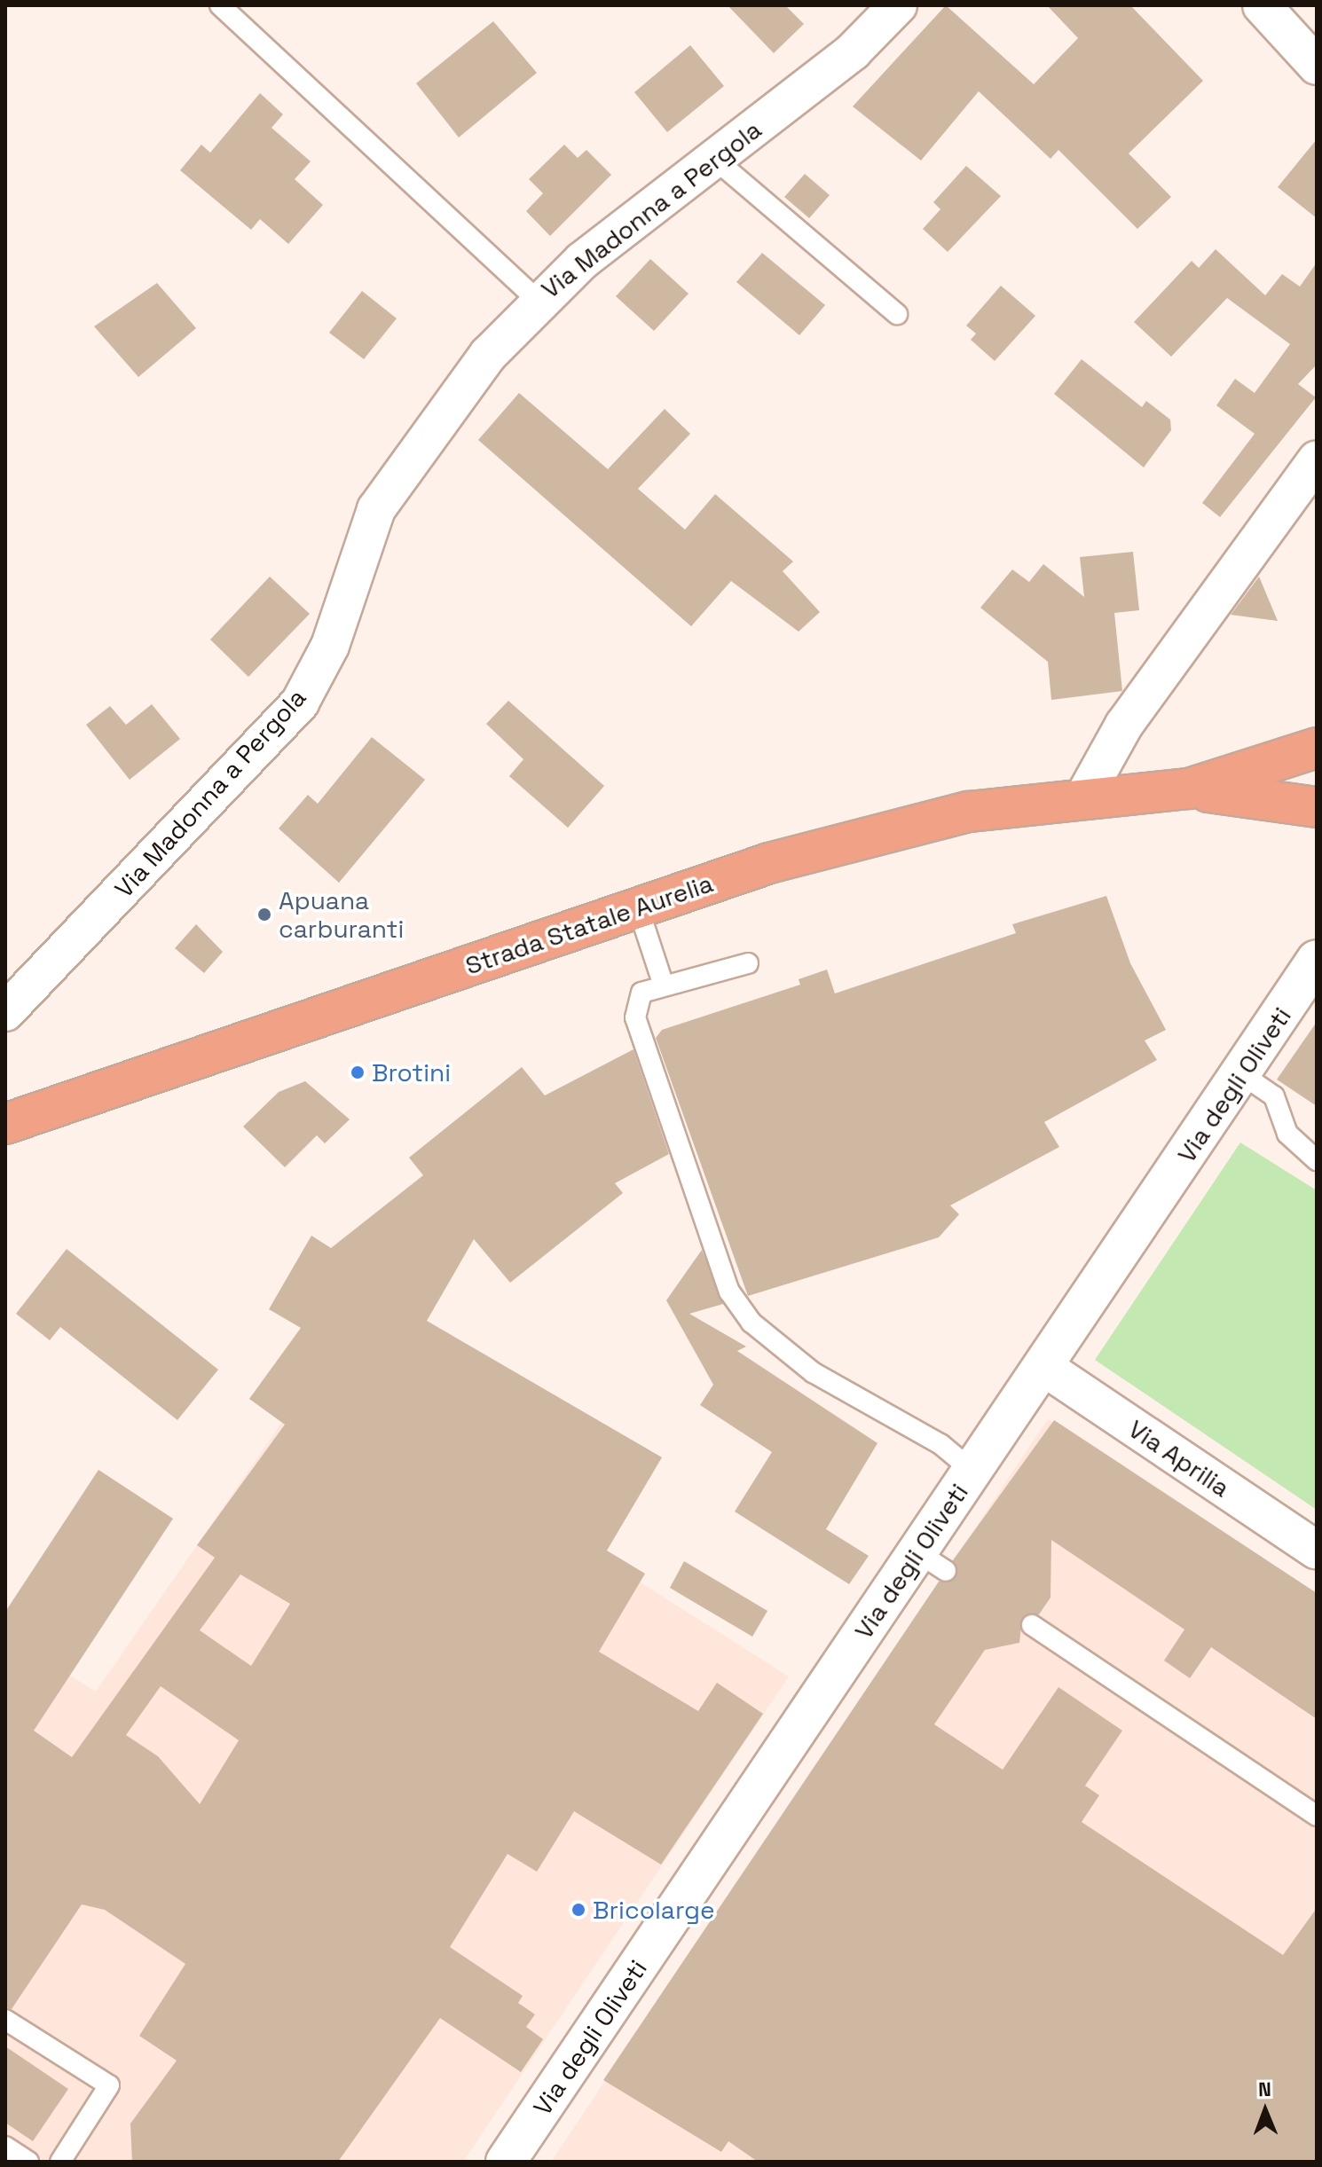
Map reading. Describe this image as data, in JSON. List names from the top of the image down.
{
  "streets": {
    "main road": ["Strada Statale Aurelia", "Via degli Oliveti"],
    "street": ["Via Madonna a Pergola", "Via Aprilia"]
  },
  "crossings": [
    ["Via degli Oliveti", "Via Aprilia"]
  ],
  "places": ["Apuana carburanti", "Brotini", "Bricolarge"],
  "north": "top"
}
